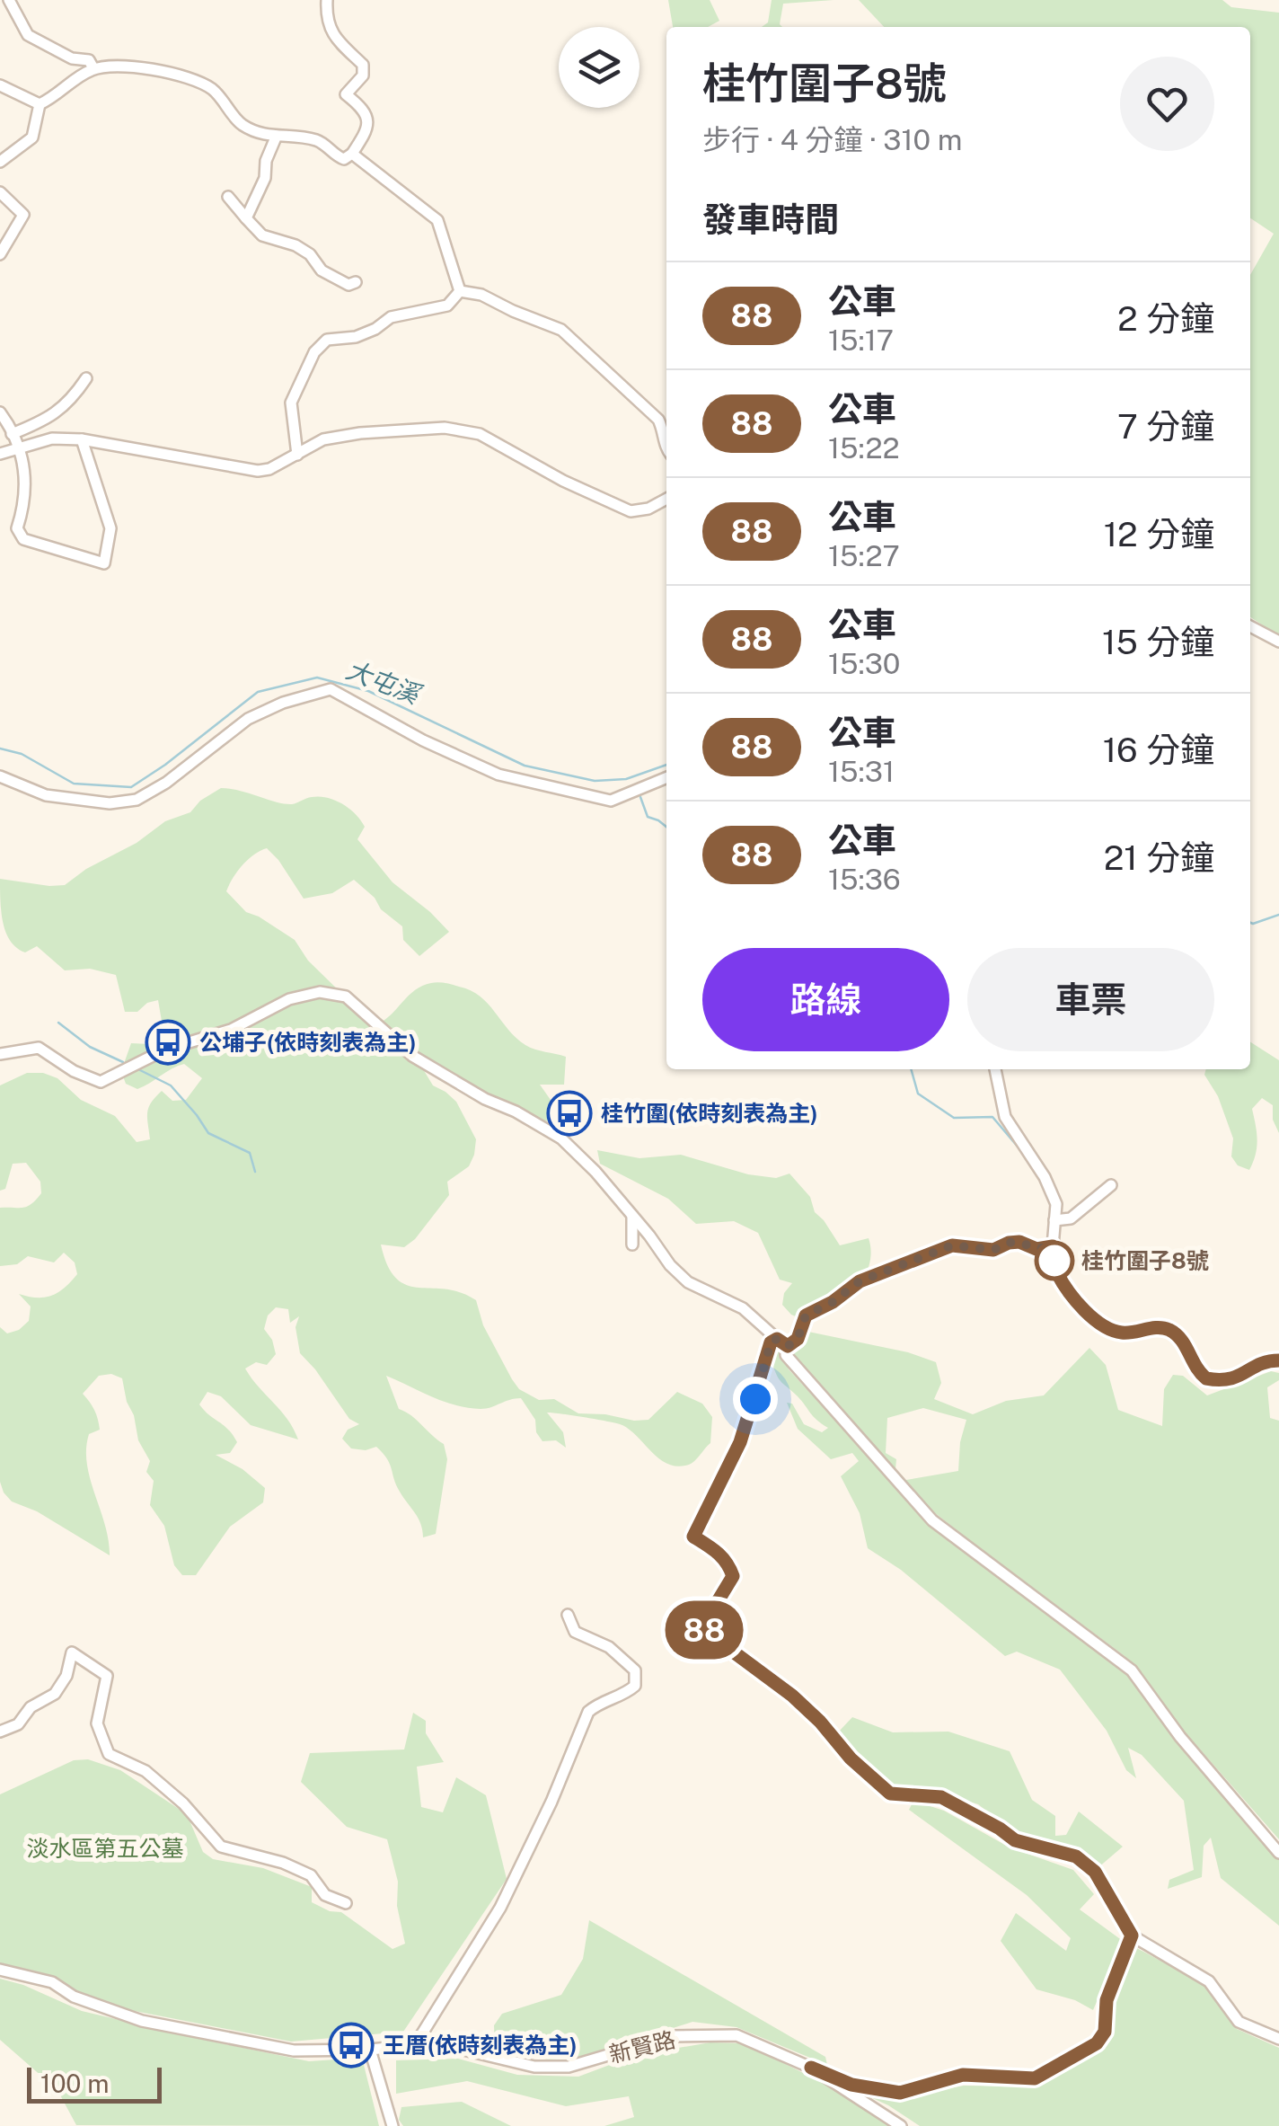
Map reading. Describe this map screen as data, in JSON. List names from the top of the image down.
{
  "streets": {
    "street": ["新賢路"]
  },
  "water": ["大屯溪"],
  "parks": ["淡水區第五公墓"],
  "places": {
    "bus stop": ["公埔子(依時刻表為主)", "桂竹圍(依時刻表為主)", "王厝(依時刻表為主)"],
    "other": ["桂竹圍子8號"]
  },
  "lines": ["bus line 88"],
  "scale_bar": "100 m",
  "page": {
    "on_map": "88",
    "heading": [
      ["桂竹圍子8號", "步行 · 4 分鐘 · 310 m"],
      "發車時間"
    ],
    "list": [
      {
        "mark": "88",
        "name": "公車",
        "note": "15:17",
        "value": "2 分鐘"
      },
      {
        "mark": "88",
        "name": "公車",
        "note": "15:22",
        "value": "7 分鐘"
      },
      {
        "mark": "88",
        "name": "公車",
        "note": "15:27",
        "value": "12 分鐘"
      },
      {
        "mark": "88",
        "name": "公車",
        "note": "15:30",
        "value": "15 分鐘"
      },
      {
        "mark": "88",
        "name": "公車",
        "note": "15:31",
        "value": "16 分鐘"
      },
      {
        "mark": "88",
        "name": "公車",
        "note": "15:36",
        "value": "21 分鐘"
      }
    ],
    "buttons": ["路線", "車票"],
    "scale": "100 m"
  }
}
